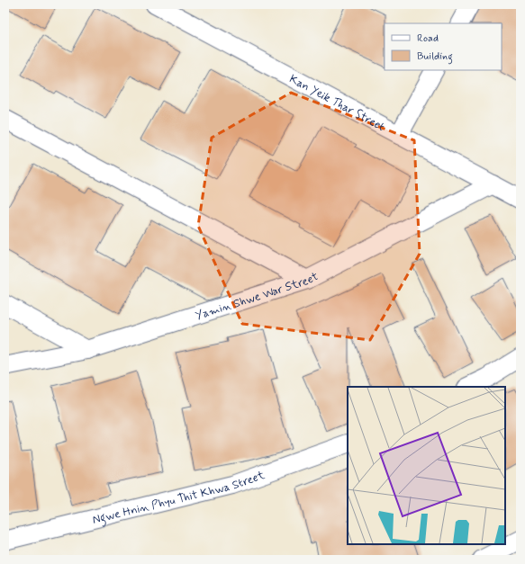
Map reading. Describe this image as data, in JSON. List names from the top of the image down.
{
  "streets": {
    "street": ["Kan Yeik Thar Street", "Yamin Shwe War Street", "Ngwe Hnin Phyu Thit Khwa Street"]
  },
  "crossings": [
    ["Kan Yeik Thar Street", "Yamin Shwe War Street"]
  ],
  "legend": ["Road", "Building"]
}
